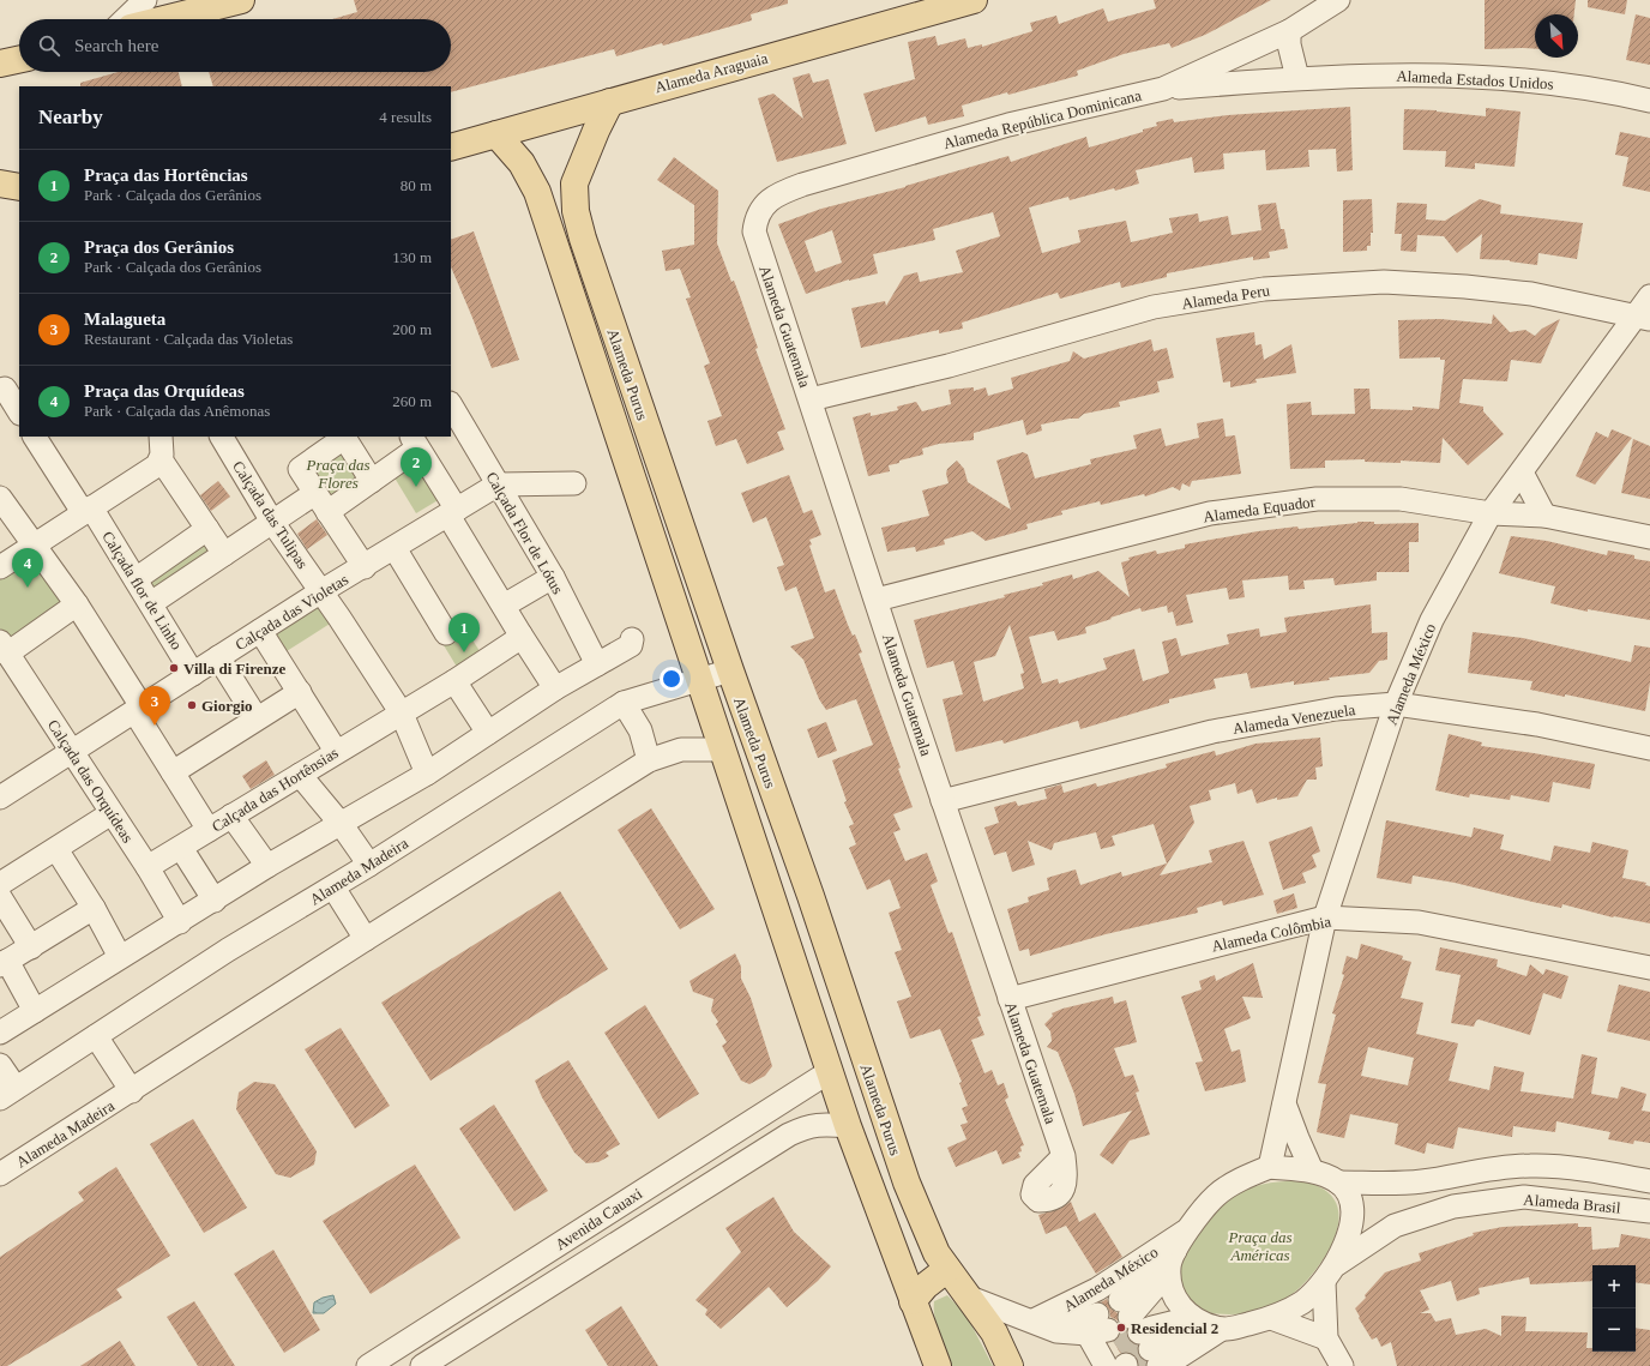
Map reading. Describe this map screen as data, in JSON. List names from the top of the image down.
{
  "streets": {
    "main road": ["Alameda Araguaia", "Alameda Purus"],
    "street": [
      "Alameda Estados Unidos",
      "Alameda República Dominicana",
      "Alameda Peru",
      "Alameda Guatemala",
      "Alameda Equador",
      "Calçada das Tulipas",
      "Calçada Flor de Lótus",
      "Calçada flor de Linho",
      "Calçada das Violetas",
      "Alameda México",
      "Alameda Venezuela",
      "Calçada das Orquídeas",
      "Calçada das Hortênsias",
      "Alameda Madeira",
      "Alameda Colômbia",
      "Alameda Brasil",
      "Avenida Cauaxi"
    ]
  },
  "crossings": [
    ["Alameda Araguaia", "Alameda Purus"],
    ["Alameda Estados Unidos", "Alameda República Dominicana"],
    ["Alameda República Dominicana", "Alameda Guatemala"],
    ["Alameda Peru", "Alameda Guatemala"],
    ["Alameda Peru", "Alameda México"],
    ["Alameda Guatemala", "Alameda Equador"],
    ["Alameda Guatemala", "Alameda Venezuela"],
    ["Alameda Guatemala", "Alameda Colômbia"],
    ["Alameda Purus", "Alameda Madeira"],
    ["Alameda Purus", "Avenida Cauaxi"],
    ["Alameda Equador", "Alameda México"],
    ["Calçada das Tulipas", "Calçada das Violetas"],
    ["Calçada das Tulipas", "Calçada das Hortênsias"],
    ["Calçada Flor de Lótus", "Calçada das Violetas"],
    ["Calçada flor de Linho", "Calçada das Violetas"],
    ["Calçada das Violetas", "Calçada das Orquídeas"],
    ["Alameda México", "Alameda Venezuela"],
    ["Alameda México", "Alameda Colômbia"],
    ["Alameda México", "Alameda Brasil"],
    ["Calçada das Orquídeas", "Calçada das Hortênsias"]
  ],
  "parks": ["Praça das Flores", "Praça das Américas"],
  "places": ["Villa di Firenze", "Giorgio", "Residencial 2"],
  "north": "bottom right",
  "page": {
    "search": "Search here",
    "heading": ["Nearby", "4 results"],
    "list": [
      {
        "mark": "1",
        "name": "Praça das Hortências",
        "note": "Park · Calçada dos Gerânios",
        "value": "80 m"
      },
      {
        "mark": "2",
        "name": "Praça dos Gerânios",
        "note": "Park · Calçada dos Gerânios",
        "value": "130 m"
      },
      {
        "mark": "3",
        "name": "Malagueta",
        "note": "Restaurant · Calçada das Violetas",
        "value": "200 m"
      },
      {
        "mark": "4",
        "name": "Praça das Orquídeas",
        "note": "Park · Calçada das Anêmonas",
        "value": "260 m"
      }
    ],
    "pins": [
      "2",
      "4",
      "1",
      "3"
    ],
    "map_buttons": ["+", "−"]
  }
}
